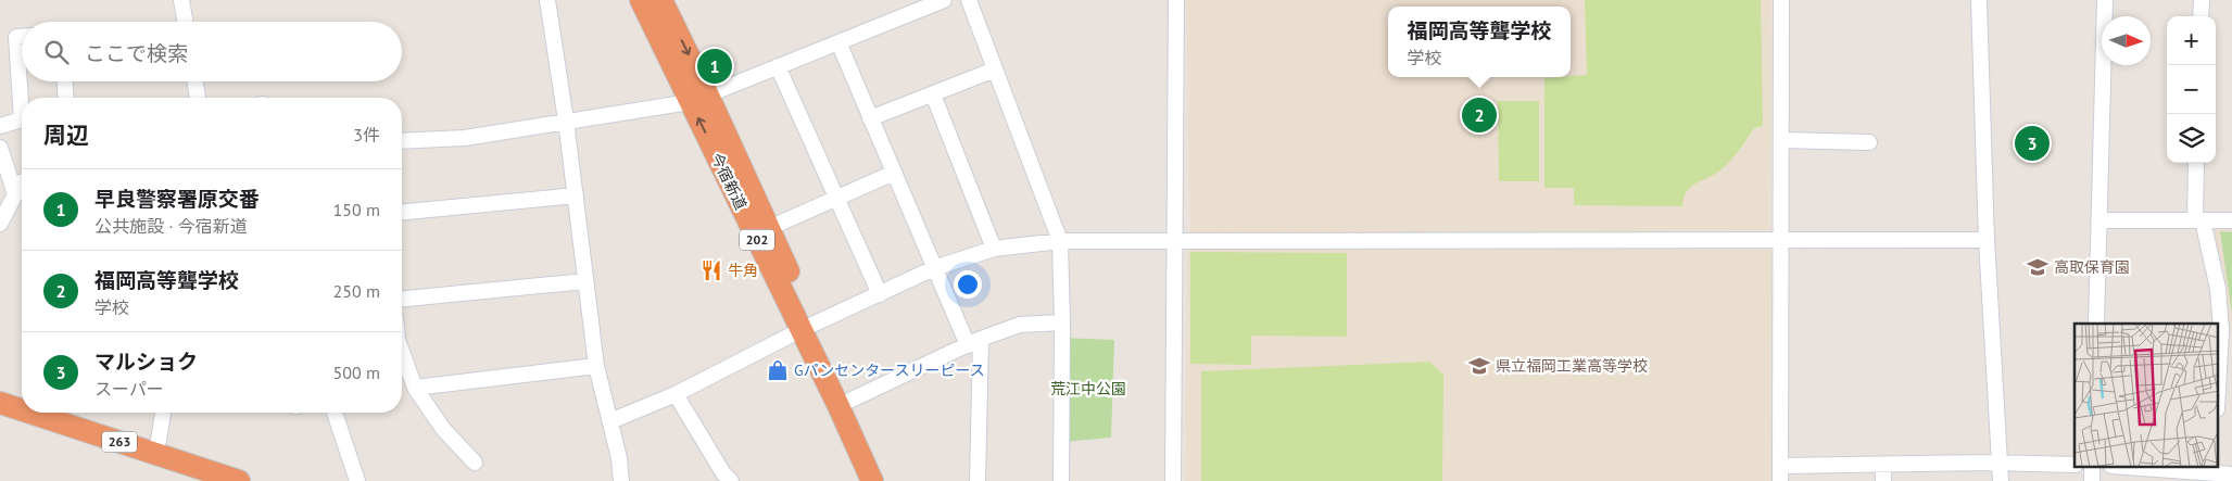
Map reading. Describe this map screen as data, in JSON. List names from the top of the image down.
{
  "streets": {
    "highway": ["今宿新道", "202", "263"]
  },
  "parks": ["荒江中公園"],
  "places": {
    "school or university": ["高取保育園", "県立福岡工業高等学校"],
    "restaurant": ["牛角"],
    "shop": ["Gパンセンタースリーピース"]
  },
  "north": "right",
  "page": {
    "popup": ["福岡高等聾学校", "学校"],
    "map_buttons": ["+", "−"],
    "search": "ここで検索",
    "pins": ["1", "2", "3"],
    "heading": ["周辺", "3件"],
    "list": [
      {
        "mark": "1",
        "name": "早良警察署原交番",
        "note": "公共施設 · 今宿新道",
        "value": "150 m"
      },
      {
        "mark": "2",
        "name": "福岡高等聾学校",
        "note": "学校",
        "value": "250 m"
      },
      {
        "mark": "3",
        "name": "マルショク",
        "note": "スーパー",
        "value": "500 m"
      }
    ]
  }
}
